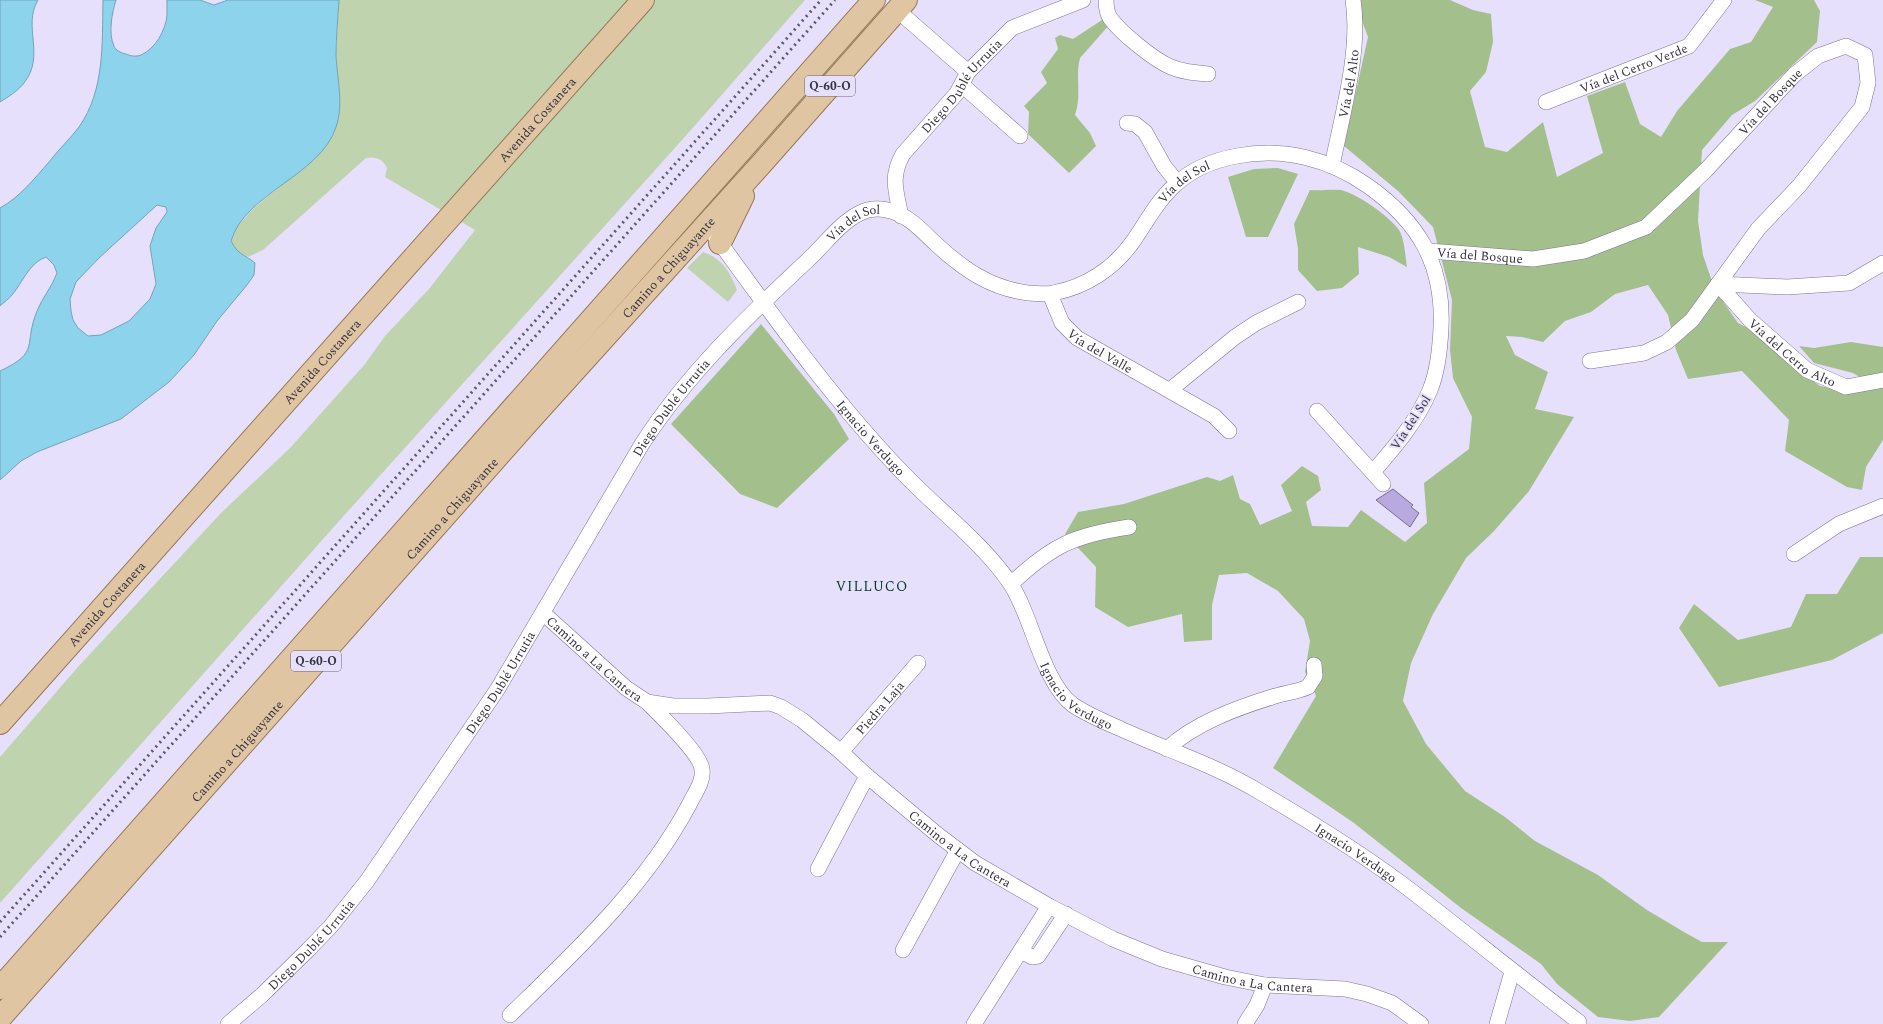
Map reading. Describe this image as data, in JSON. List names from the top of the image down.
{
  "streets": {
    "main road": ["Q-60-O", "Avenida Costanera", "Camino a Chiguayante"],
    "street": [
      "Vía del Cerro Verde",
      "Vía del Alto",
      "Diego Dublé Urrutia",
      "Vía del Bosque",
      "Vía del Sol",
      "Vía del Valle",
      "Vía del Cerro Alto",
      "Ignacio Verdugo",
      "Camino a La Cantera",
      "Piedra Laja"
    ]
  },
  "crossings": [
    ["Vía del Alto", "Vía del Sol"],
    ["Diego Dublé Urrutia", "Vía del Sol"],
    ["Diego Dublé Urrutia", "Ignacio Verdugo"],
    ["Diego Dublé Urrutia", "Camino a La Cantera"],
    ["Vía del Bosque", "Vía del Sol"],
    ["Vía del Bosque", "Vía del Cerro Alto"],
    ["Vía del Sol", "Vía del Valle"],
    ["Vía del Sol", "Ignacio Verdugo"],
    ["Camino a Chiguayante", "Ignacio Verdugo"],
    ["Camino a La Cantera", "Piedra Laja"]
  ],
  "districts": ["VILLUCO"]
}
